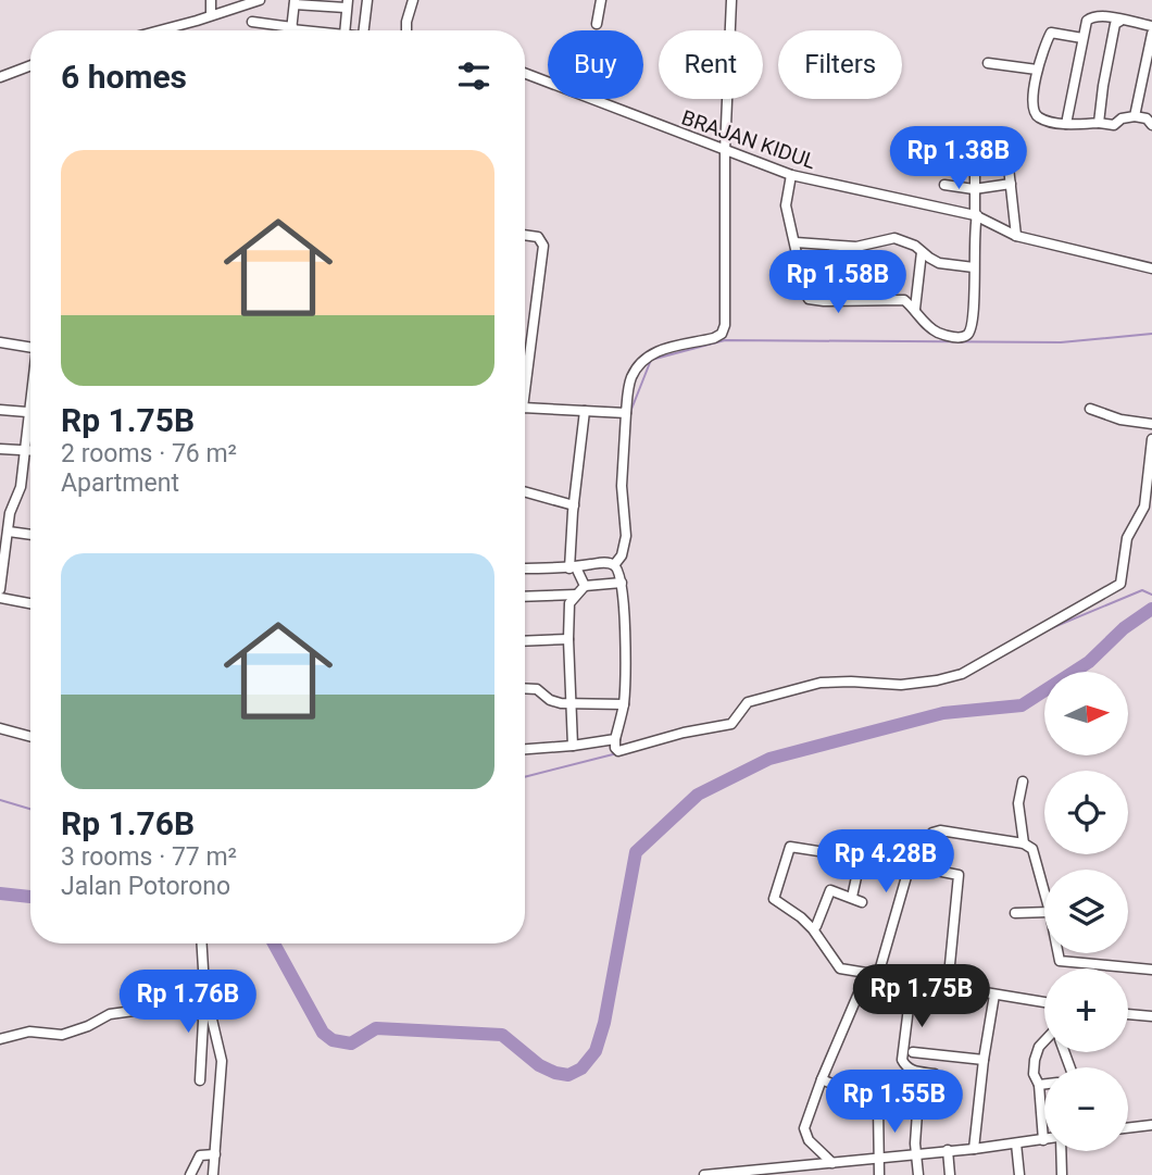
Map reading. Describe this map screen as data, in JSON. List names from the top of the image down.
{
  "streets": {
    "street": ["BRAJAN KIDUL"]
  },
  "north": "right",
  "page": {
    "chip": ["Buy", "Rent", "Filters"],
    "heading": "6 homes",
    "list": [
      {
        "name": "Rp 1.75B",
        "note": "2 rooms · 76 m² · Apartment"
      },
      {
        "name": "Rp 1.76B",
        "note": "3 rooms · 77 m² · Jalan Potorono"
      }
    ],
    "price": [
      "Rp 1.38B",
      "Rp 1.58B",
      "Rp 4.28B",
      "Rp 1.75B",
      "Rp 1.76B",
      "Rp 1.55B"
    ],
    "map_buttons": ["+", "−"]
  }
}
